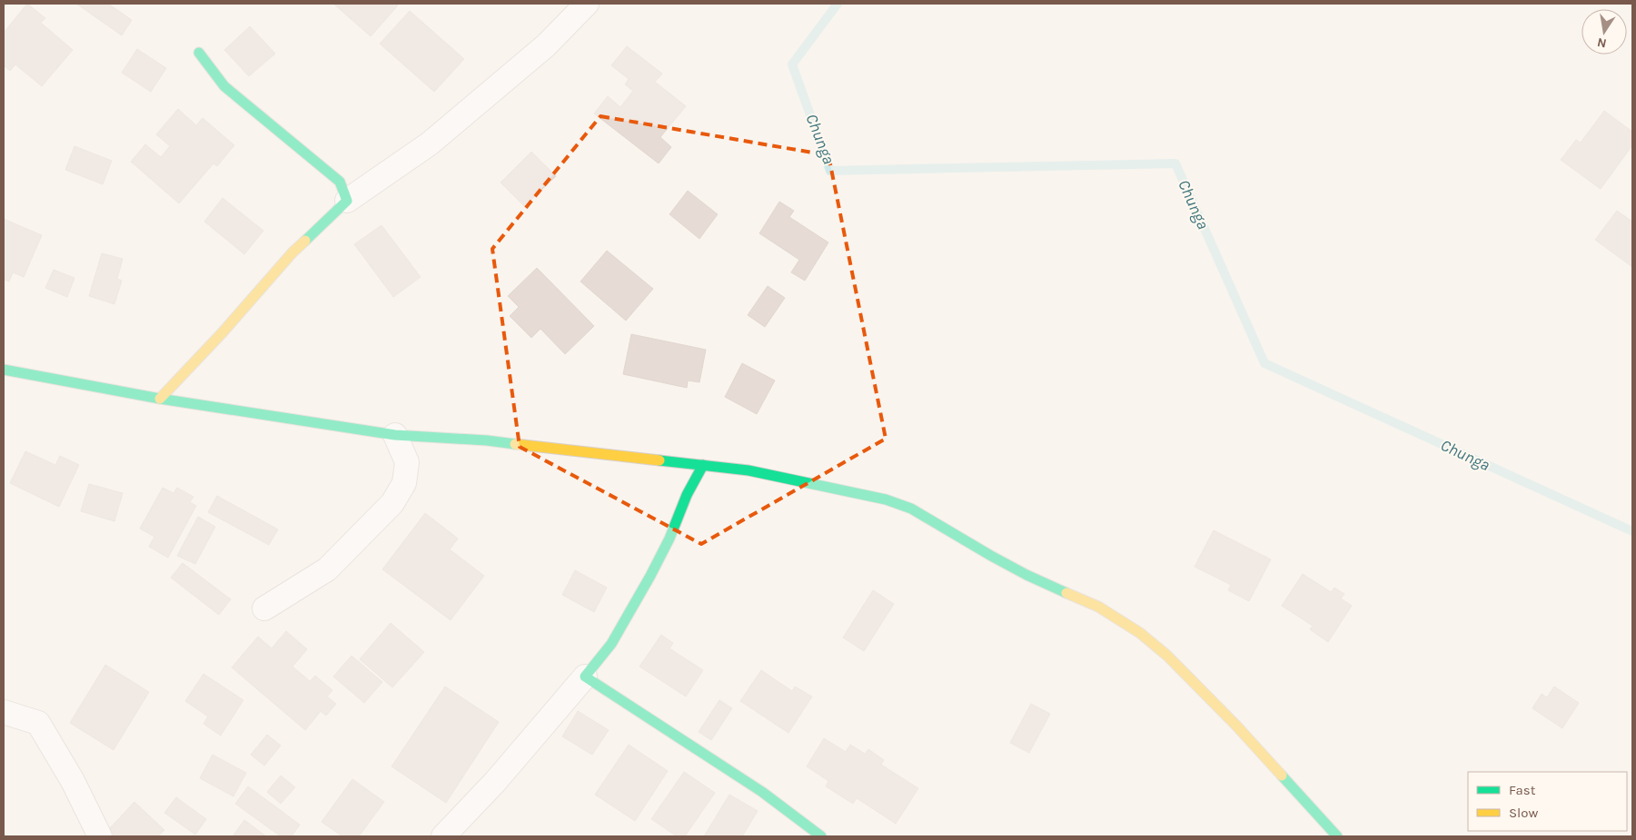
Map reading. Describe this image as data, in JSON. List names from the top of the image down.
{
  "water": ["Chunga"],
  "legend": ["Fast", "Slow"],
  "north": "bottom"
}
